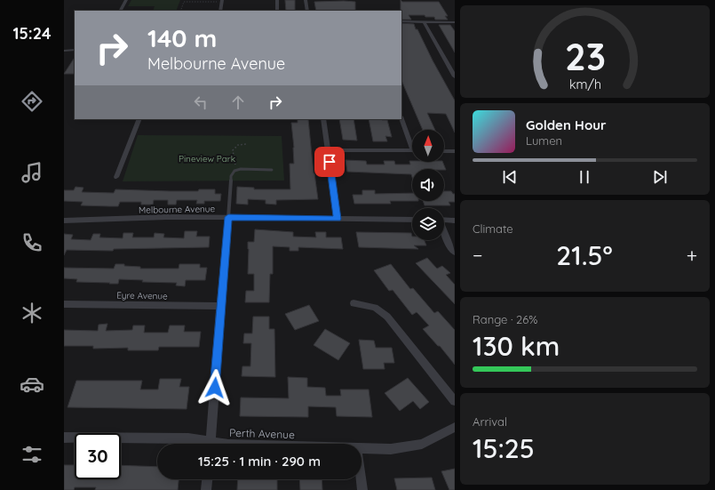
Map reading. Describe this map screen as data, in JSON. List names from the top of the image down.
{
  "streets": {
    "street": ["Melbourne Avenue", "Eyre Avenue", "Perth Avenue"]
  },
  "parks": ["Pineview Park"],
  "north": "top",
  "page": {
    "tabs": "15:24",
    "turn": ["140 m", "Melbourne Avenue"],
    "song": ["Golden Hour", "Lumen"],
    "tile": [
      "Climate",
      ["Range · 26%", "130 km"],
      ["Arrival", "15:25"]
    ],
    "heat": ["−", "21.5°", "+"],
    "limit": "30",
    "trip": "15:25 · 1 min · 290 m",
    "gauge": ["23", "km/h"]
  }
}
